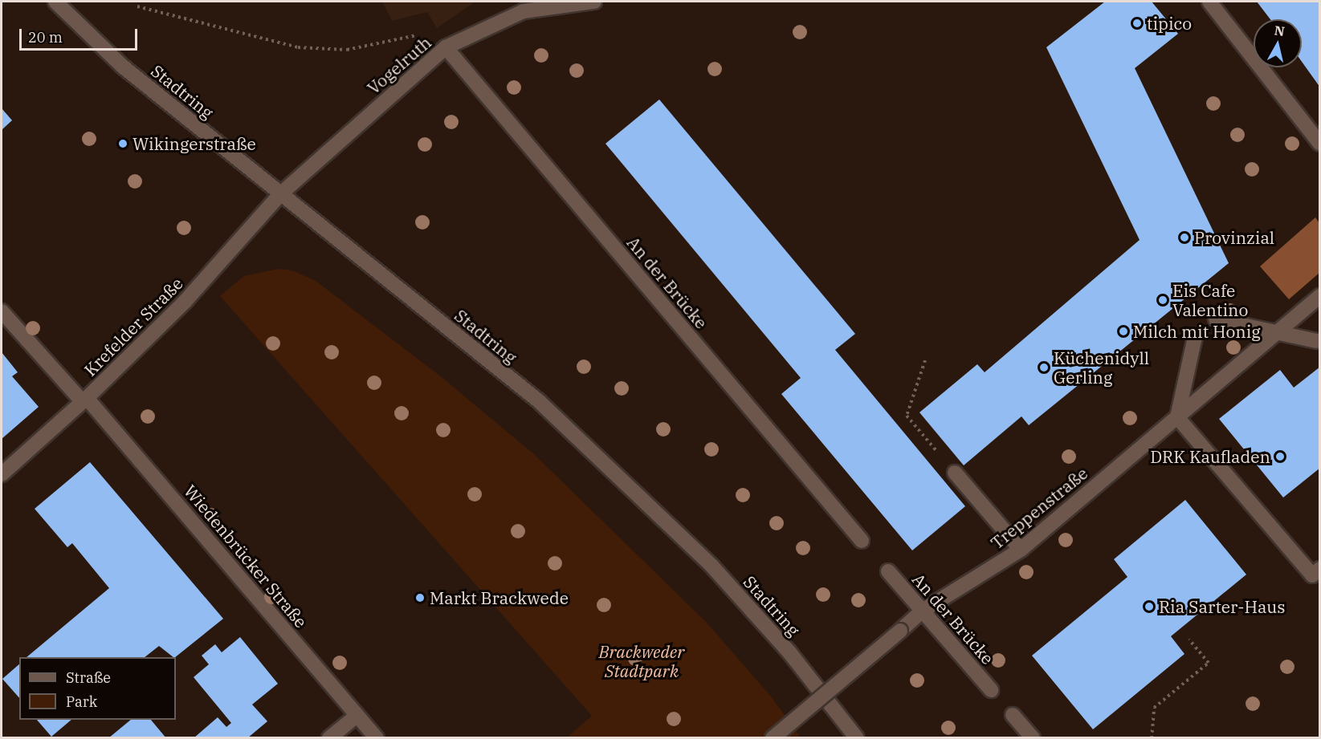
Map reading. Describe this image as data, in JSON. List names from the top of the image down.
{
  "streets": {
    "street": [
      "Vogelruth",
      "Stadtring",
      "An der Brücke",
      "Krefelder Straße",
      "Treppenstraße",
      "Wiedenbrücker Straße"
    ]
  },
  "crossings": [
    ["Vogelruth", "Stadtring"],
    ["Vogelruth", "An der Brücke"],
    ["Vogelruth", "Krefelder Straße"],
    ["Stadtring", "Krefelder Straße"],
    ["An der Brücke", "Treppenstraße"],
    ["Krefelder Straße", "Wiedenbrücker Straße"]
  ],
  "parks": ["Brackweder Stadtpark"],
  "places": [
    "tipico",
    "Wikingerstraße",
    "Provinzial",
    "Eis Cafe Valentino",
    "Milch mit Honig",
    "Küchenidyll Gerling",
    "DRK Kaufladen",
    "Markt Brackwede",
    "Ria Sarter-Haus"
  ],
  "legend": ["Straße", "Park"],
  "scale_bar": "20 m",
  "north": "top"
}
